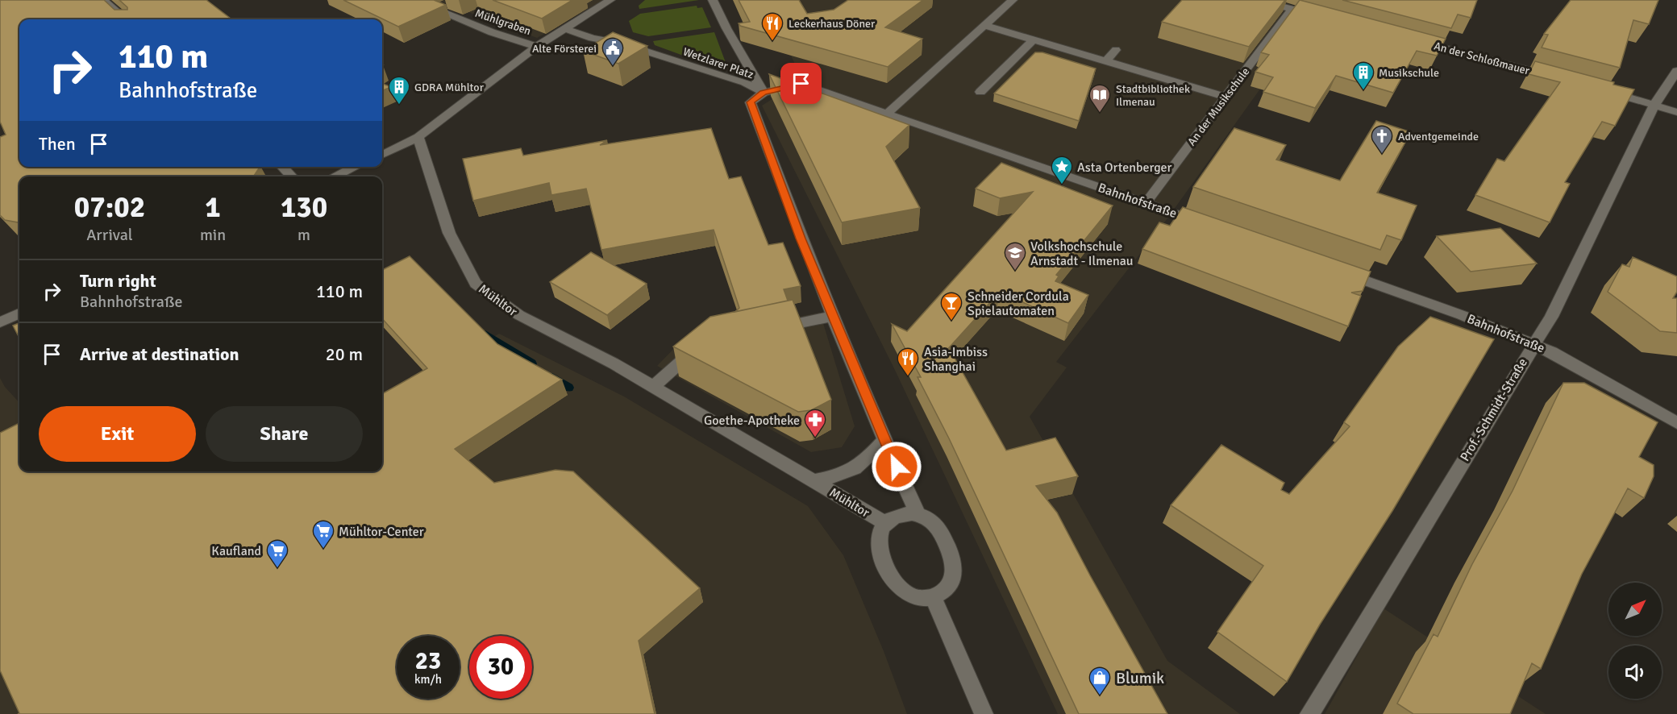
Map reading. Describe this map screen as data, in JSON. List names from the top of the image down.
{
  "streets": {
    "street": [
      "Mühlgraben",
      "An der Schloßmauer",
      "Wetzlarer Platz",
      "An der Musikschule",
      "Bahnhofstraße",
      "Mühltor",
      "Prof.-Schmidt-Straße"
    ]
  },
  "crossings": [
    ["Wetzlarer Platz", "Bahnhofstraße"],
    ["An der Musikschule", "Bahnhofstraße"],
    ["Bahnhofstraße", "Prof.-Schmidt-Straße"]
  ],
  "places": {
    "restaurant": ["Leckerhaus Döner", "Asia-Imbiss Shanghai"],
    "public building": ["Alte Försterei"],
    "building": ["Musikschule", "GDRA Mühltor"],
    "library": ["Stadtbibliothek Ilmenau"],
    "church": ["Adventgemeinde"],
    "place": ["Asta Ortenberger"],
    "school or university": ["Volkshochschule Arnstadt - Ilmenau"],
    "bar": ["Schneider Cordula Spielautomaten"],
    "pharmacy": ["Goethe-Apotheke"],
    "supermarket": ["Mühltor-Center", "Kaufland"],
    "shop": ["Blumik"]
  },
  "north": "top right",
  "page": {
    "turn": ["110 m", "Bahnhofstraße"],
    "then": "Then",
    "eta": [
      "07:02",
      "Arrival",
      "1",
      "min",
      "130",
      "m"
    ],
    "list": [
      {
        "name": "Turn right",
        "note": "Bahnhofstraße",
        "value": "110 m"
      },
      {
        "name": "Arrive at destination",
        "value": "20 m"
      }
    ],
    "buttons": ["Exit", "Share"],
    "speed": "23 km/h",
    "limit": "30"
  }
}
